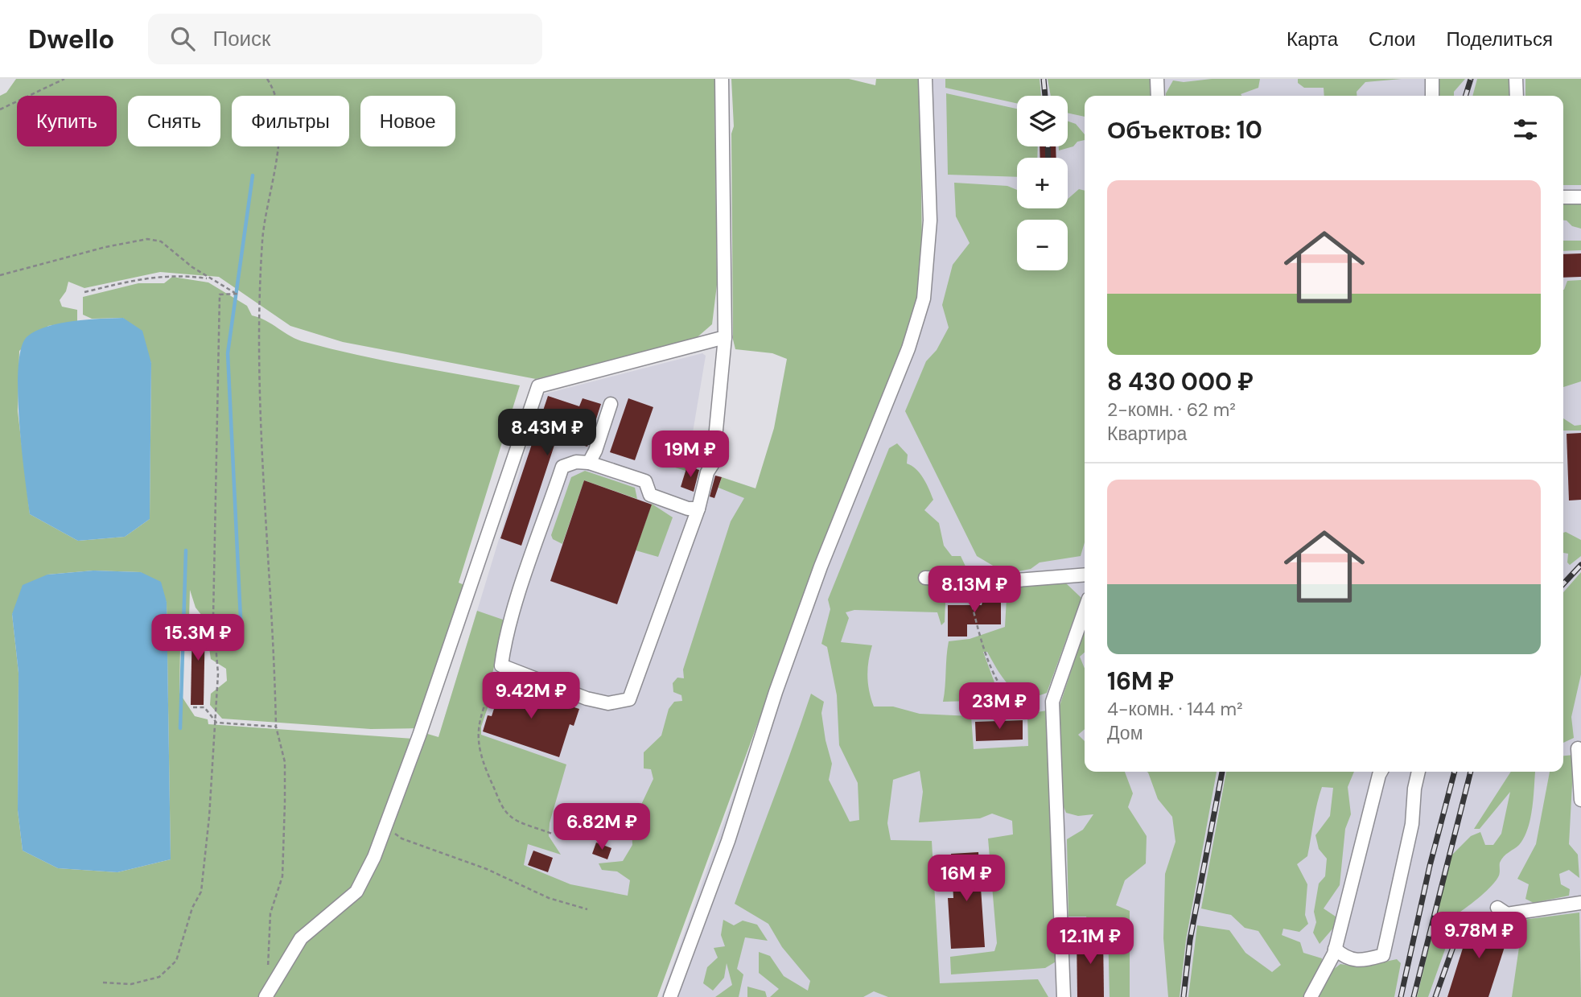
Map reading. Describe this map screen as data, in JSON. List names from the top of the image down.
{
  "page": {
    "header": "Dwello",
    "search": "Поиск",
    "nav": ["Карта", "Слои", "Поделиться"],
    "map_buttons": ["+", "−"],
    "chip": [
      "Купить",
      "Снять",
      "Фильтры",
      "Новое"
    ],
    "heading": "Объектов: 10",
    "list": [
      {
        "name": "8 430 000 ₽",
        "note": "2-комн. · 62 m² · Квартира"
      },
      {
        "name": "16M ₽",
        "note": "4-комн. · 144 m² · Дом"
      }
    ],
    "price": [
      "8.43M ₽",
      "19M ₽",
      "8.13M ₽",
      "15.3M ₽",
      "9.42M ₽",
      "23M ₽",
      "6.82M ₽",
      "16M ₽",
      "9.78M ₽",
      "12.1M ₽"
    ]
  }
}
